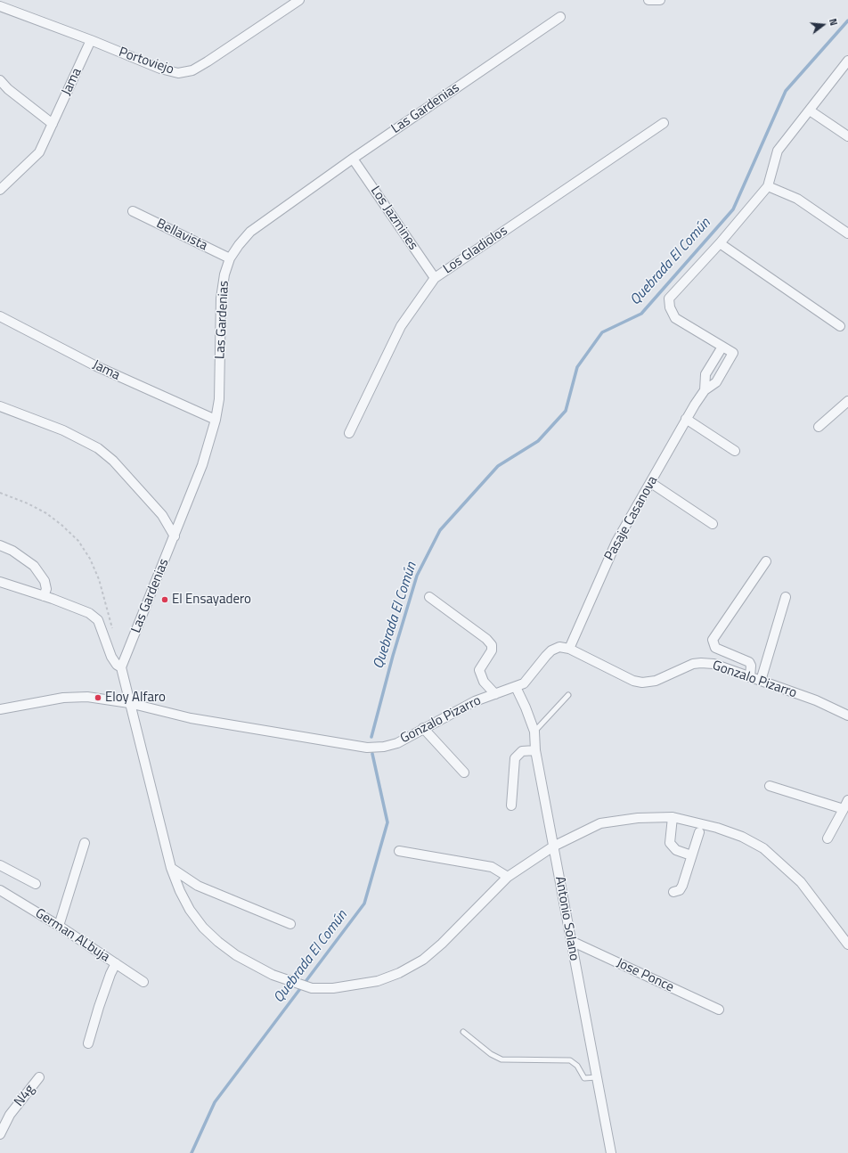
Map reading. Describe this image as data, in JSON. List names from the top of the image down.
{
  "streets": {
    "street": [
      "Portoviejo",
      "Jama",
      "Las Gardenias",
      "Los Jazmines",
      "Bellavista",
      "Los Gladiolos",
      "Pasaje Casanova",
      "Gonzalo Pizarro",
      "Antonio Solano",
      "German ALbuja",
      "Jose Ponce",
      "N4g"
    ]
  },
  "crossings": [
    ["Portoviejo", "Jama"],
    ["Jama", "Las Gardenias"],
    ["Las Gardenias", "Los Jazmines"],
    ["Las Gardenias", "Bellavista"],
    ["Los Jazmines", "Los Gladiolos"],
    ["Pasaje Casanova", "Gonzalo Pizarro"],
    ["Gonzalo Pizarro", "Antonio Solano"],
    ["Antonio Solano", "Jose Ponce"]
  ],
  "water": ["Quebrada El Común"],
  "places": ["El Ensayadero", "Eloy Alfaro"],
  "north": "right"
}
